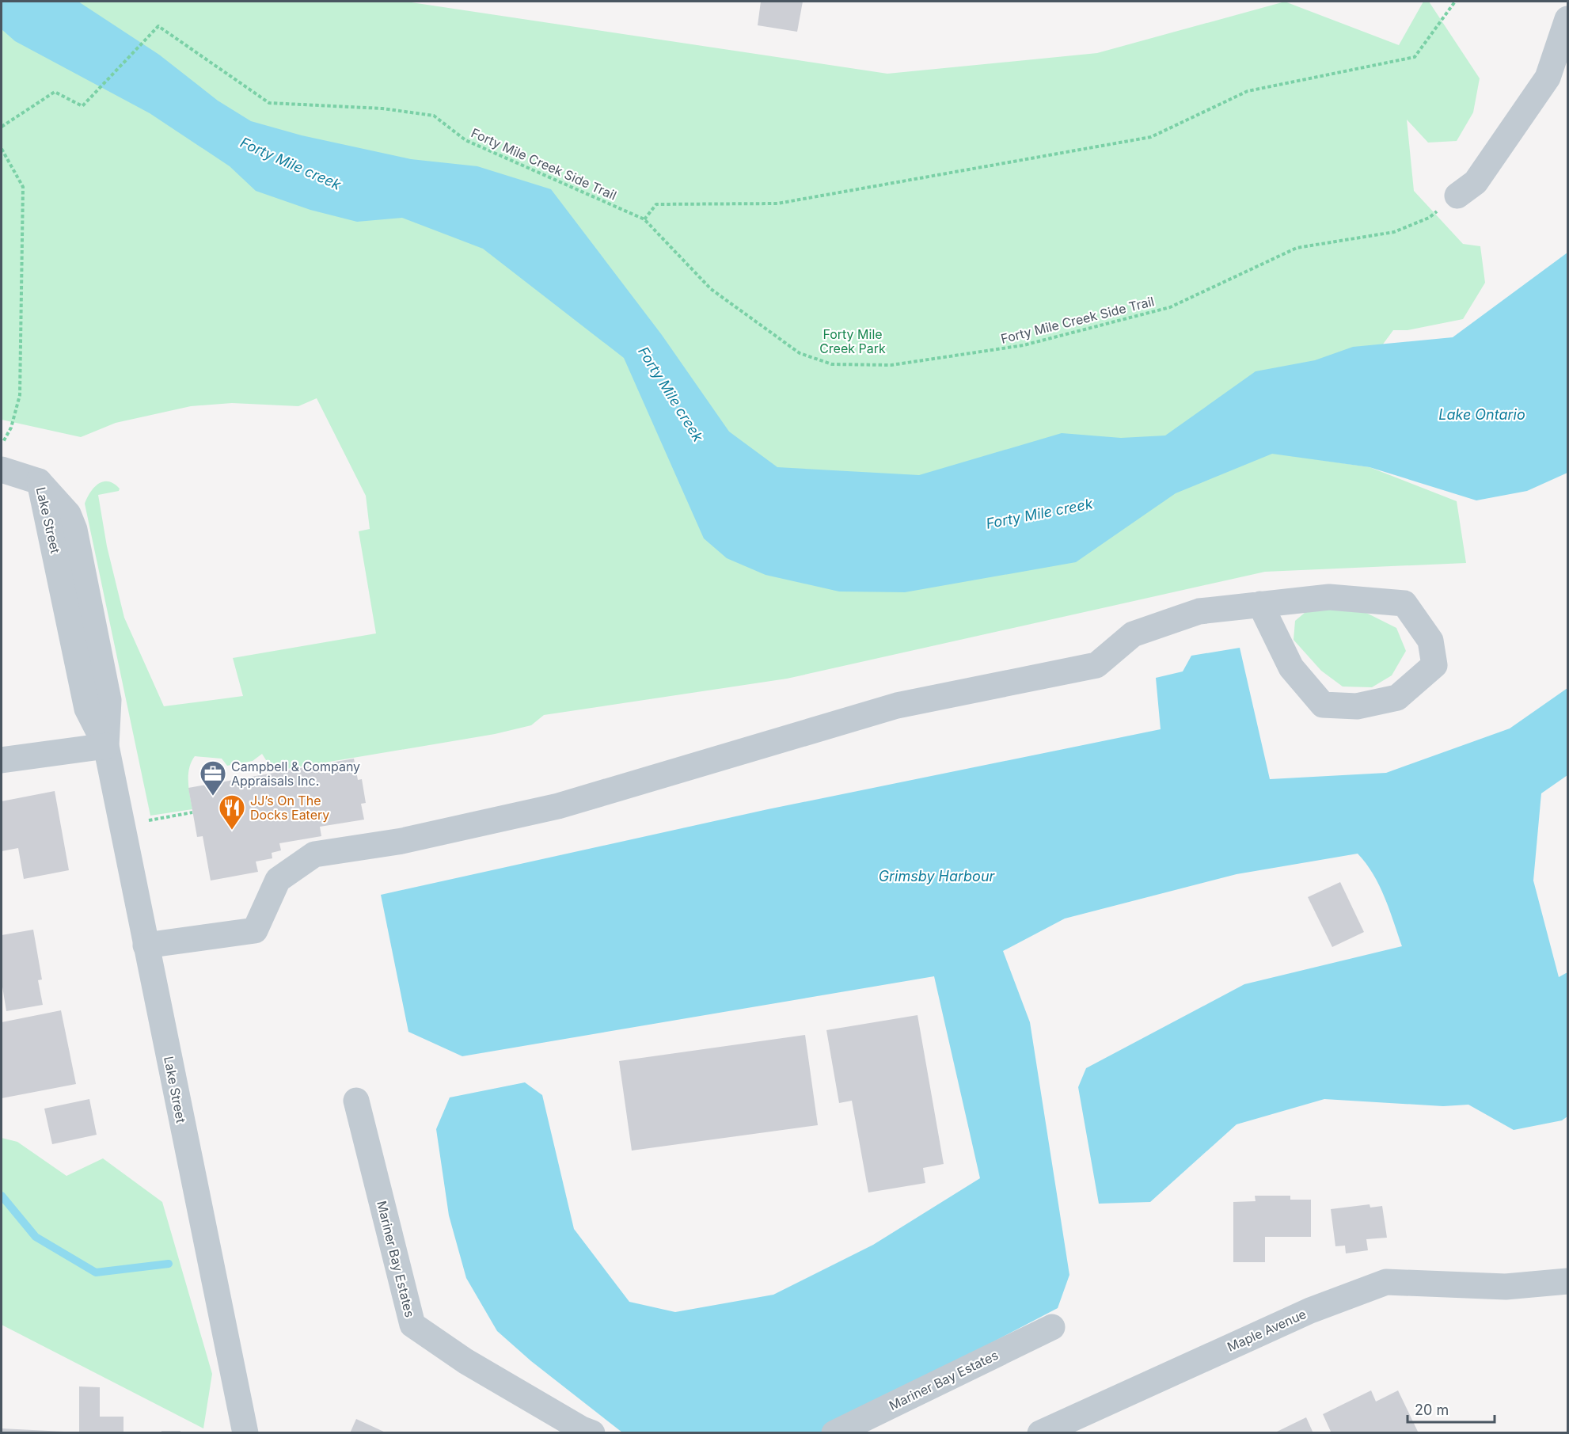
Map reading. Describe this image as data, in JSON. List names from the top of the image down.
{
  "streets": {
    "street": ["Lake Street", "Mariner Bay Estates", "Maple Avenue"],
    "path": ["Forty Mile Creek Side Trail"]
  },
  "water": ["Forty Mile creek", "Lake Ontario", "Grimsby Harbour"],
  "parks": ["Forty Mile Creek Park"],
  "places": {
    "office": ["Campbell & Company Appraisals Inc."],
    "restaurant": ["JJ’s On The Docks Eatery"]
  },
  "scale_bar": "20 m"
}
